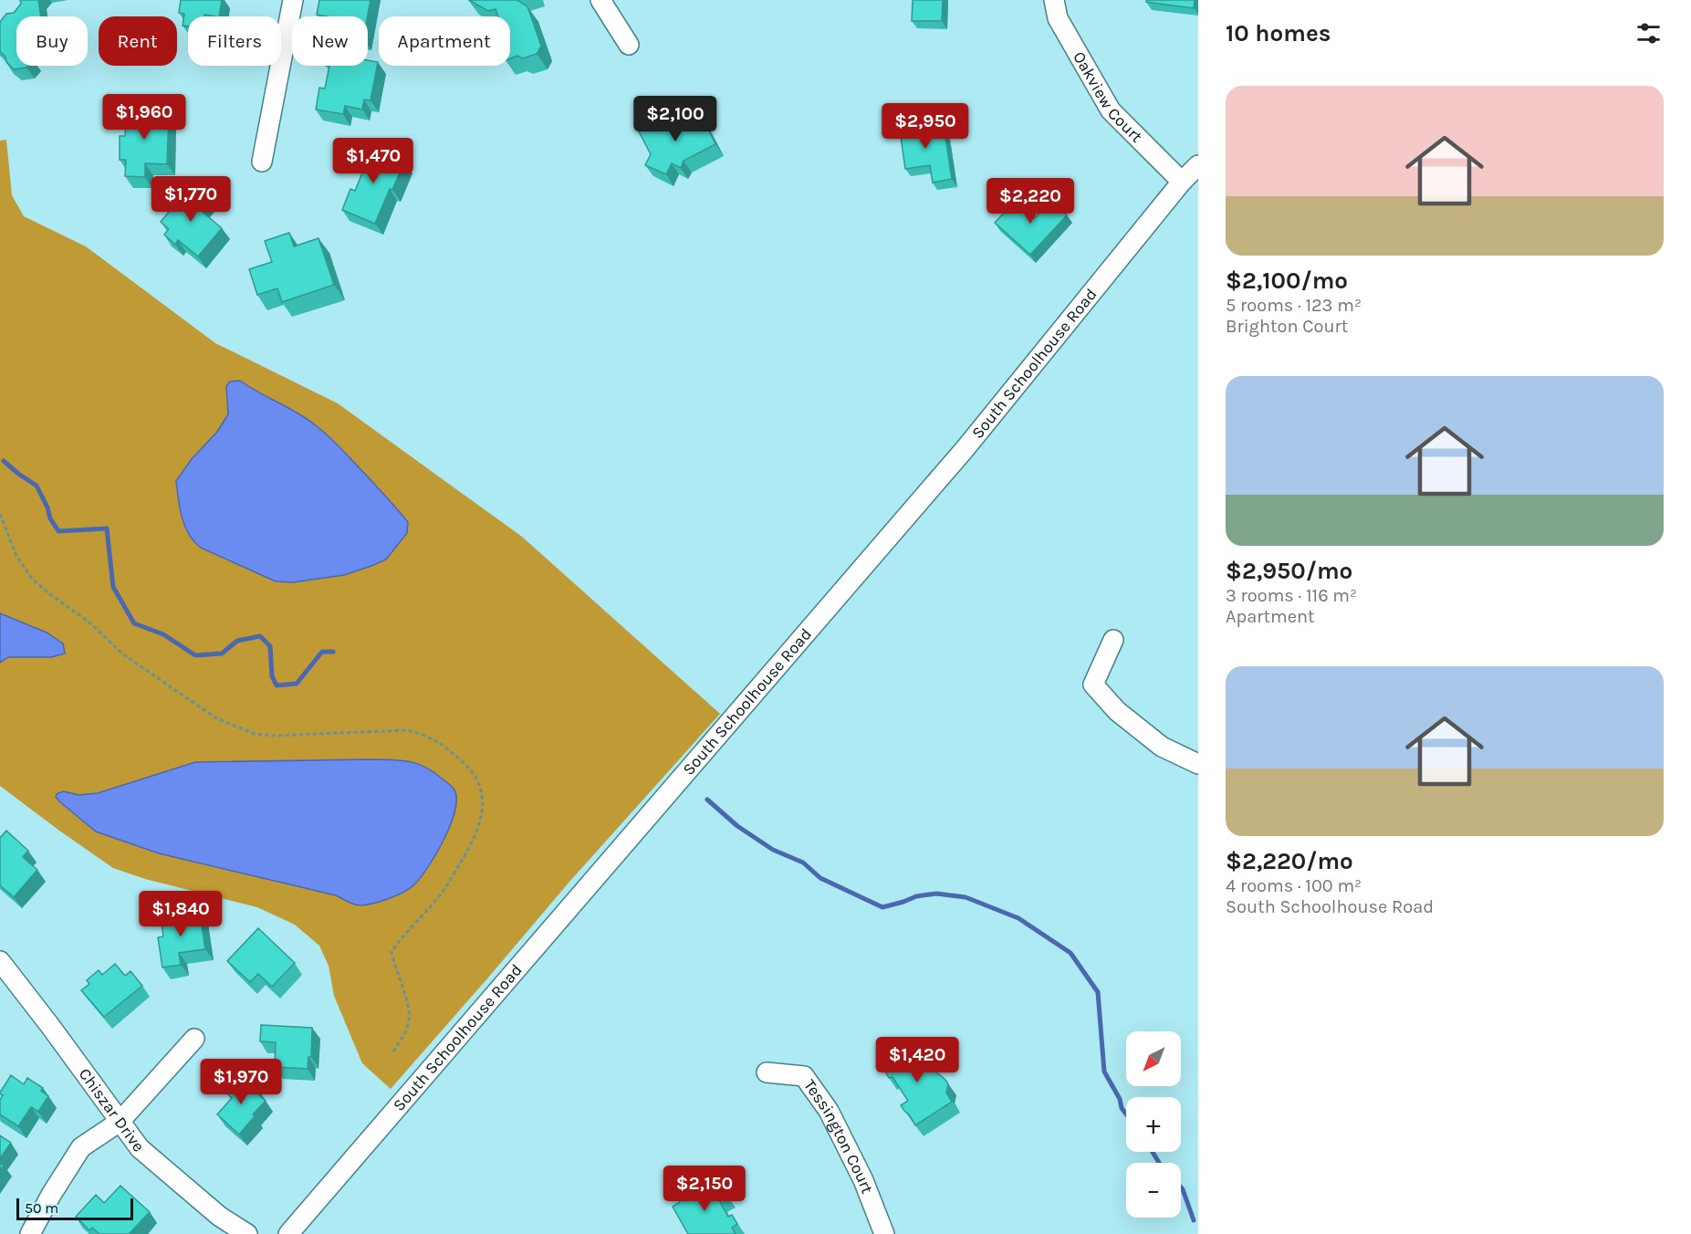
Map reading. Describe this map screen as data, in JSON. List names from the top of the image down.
{
  "streets": {
    "street": [
      "Oakview Court",
      "South Schoolhouse Road",
      "Chiszar Drive",
      "Tessington Court"
    ]
  },
  "crossings": [
    ["Oakview Court", "South Schoolhouse Road"]
  ],
  "scale_bar": "50 m",
  "north": "bottom left",
  "page": {
    "heading": "10 homes",
    "chip": [
      "Buy",
      "Rent",
      "Filters",
      "New",
      "Apartment"
    ],
    "list": [
      {
        "name": "$2,100/mo",
        "note": "5 rooms · 123 m² · Brighton Court"
      },
      {
        "name": "$2,950/mo",
        "note": "3 rooms · 116 m² · Apartment"
      },
      {
        "name": "$2,220/mo",
        "note": "4 rooms · 100 m² · South Schoolhouse Road"
      }
    ],
    "price": [
      "$1,960",
      "$2,100",
      "$2,950",
      "$1,470",
      "$1,770",
      "$2,220",
      "$1,840",
      "$1,420",
      "$1,970",
      "$2,150"
    ],
    "map_buttons": ["+", "−"],
    "scale": "50 m"
  }
}
